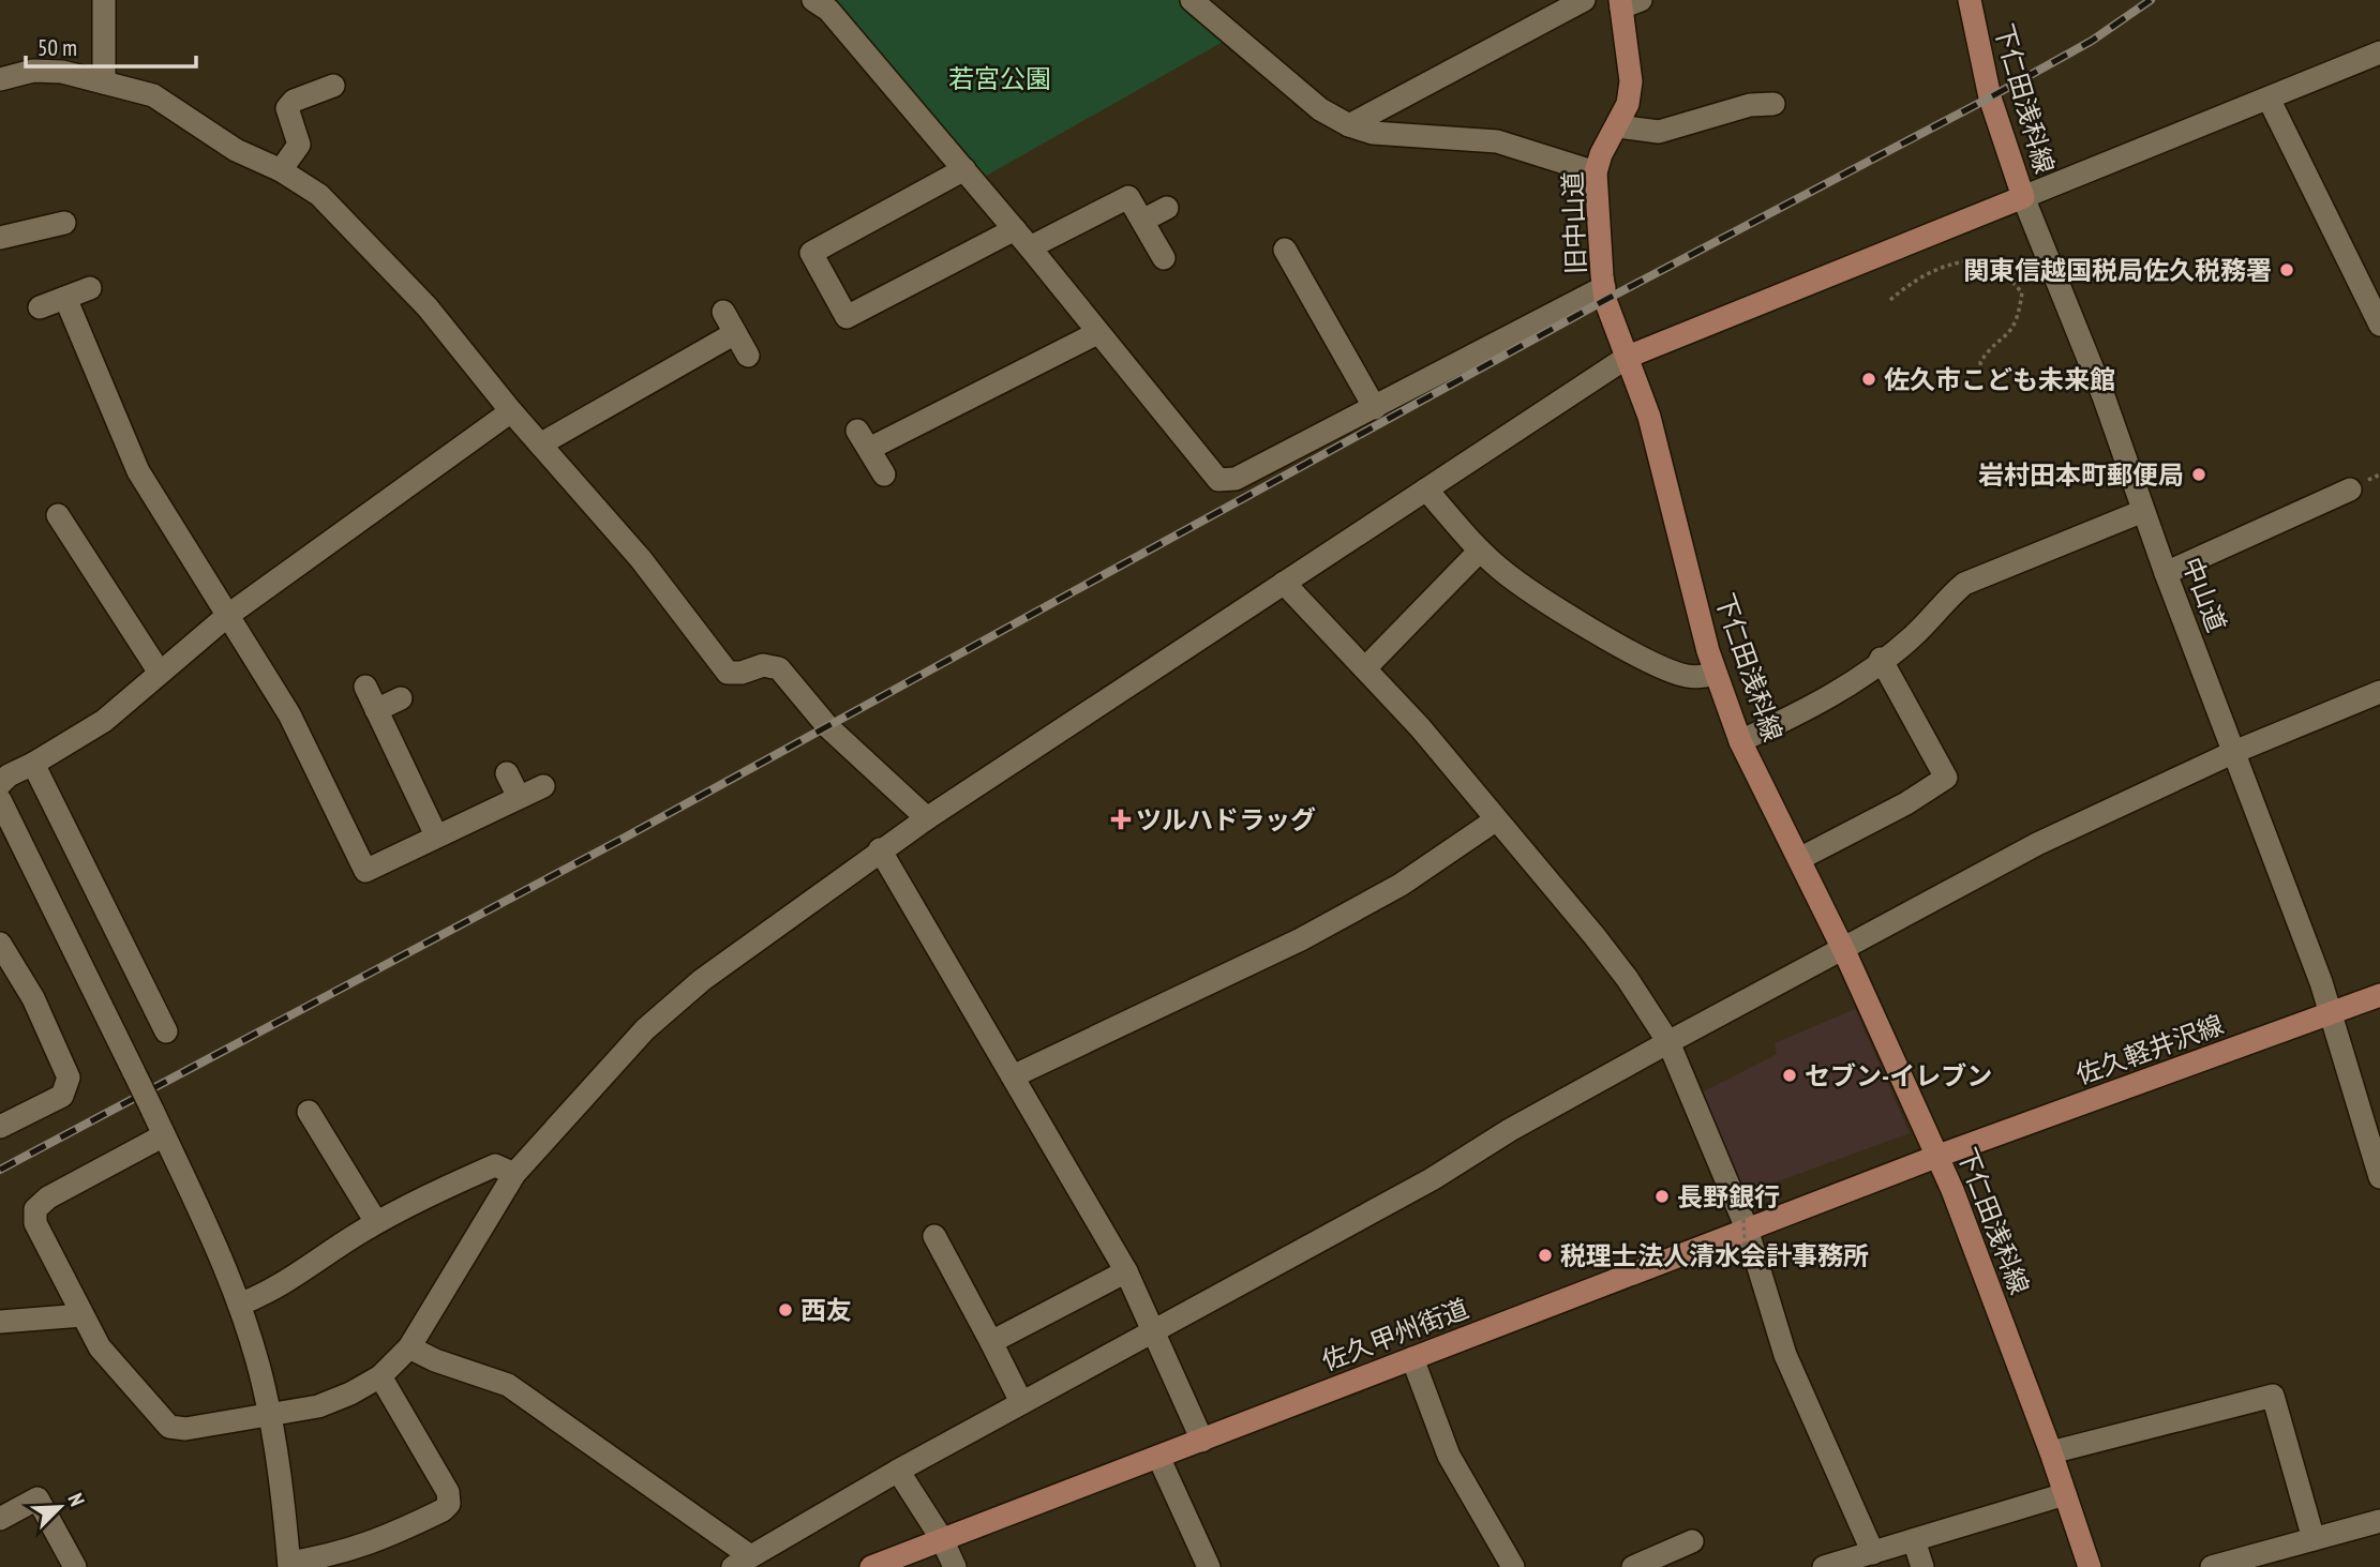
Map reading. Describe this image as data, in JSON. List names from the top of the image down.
{
  "streets": {
    "main road": [
      "下仁田浅科線",
      "旧中山道",
      "佐久軽井沢線",
      "佐久甲州街道"
    ],
    "street": ["中山道"]
  },
  "crossings": [
    ["下仁田浅科線", "旧中山道"],
    ["下仁田浅科線", "中山道"],
    ["下仁田浅科線", "佐久軽井沢線"],
    ["下仁田浅科線", "佐久甲州街道"],
    ["中山道", "佐久軽井沢線"],
    ["佐久軽井沢線", "佐久甲州街道"]
  ],
  "parks": ["若宮公園"],
  "places": {
    "other": [
      "関東信越国税局佐久税務署",
      "佐久市こども未来館",
      "岩村田本町郵便局",
      "セブン-イレブン",
      "長野銀行",
      "税理士法人清水会計事務所",
      "西友"
    ],
    "health": ["ツルハドラッグ"]
  },
  "scale_bar": "50 m",
  "north": "top right"
}
